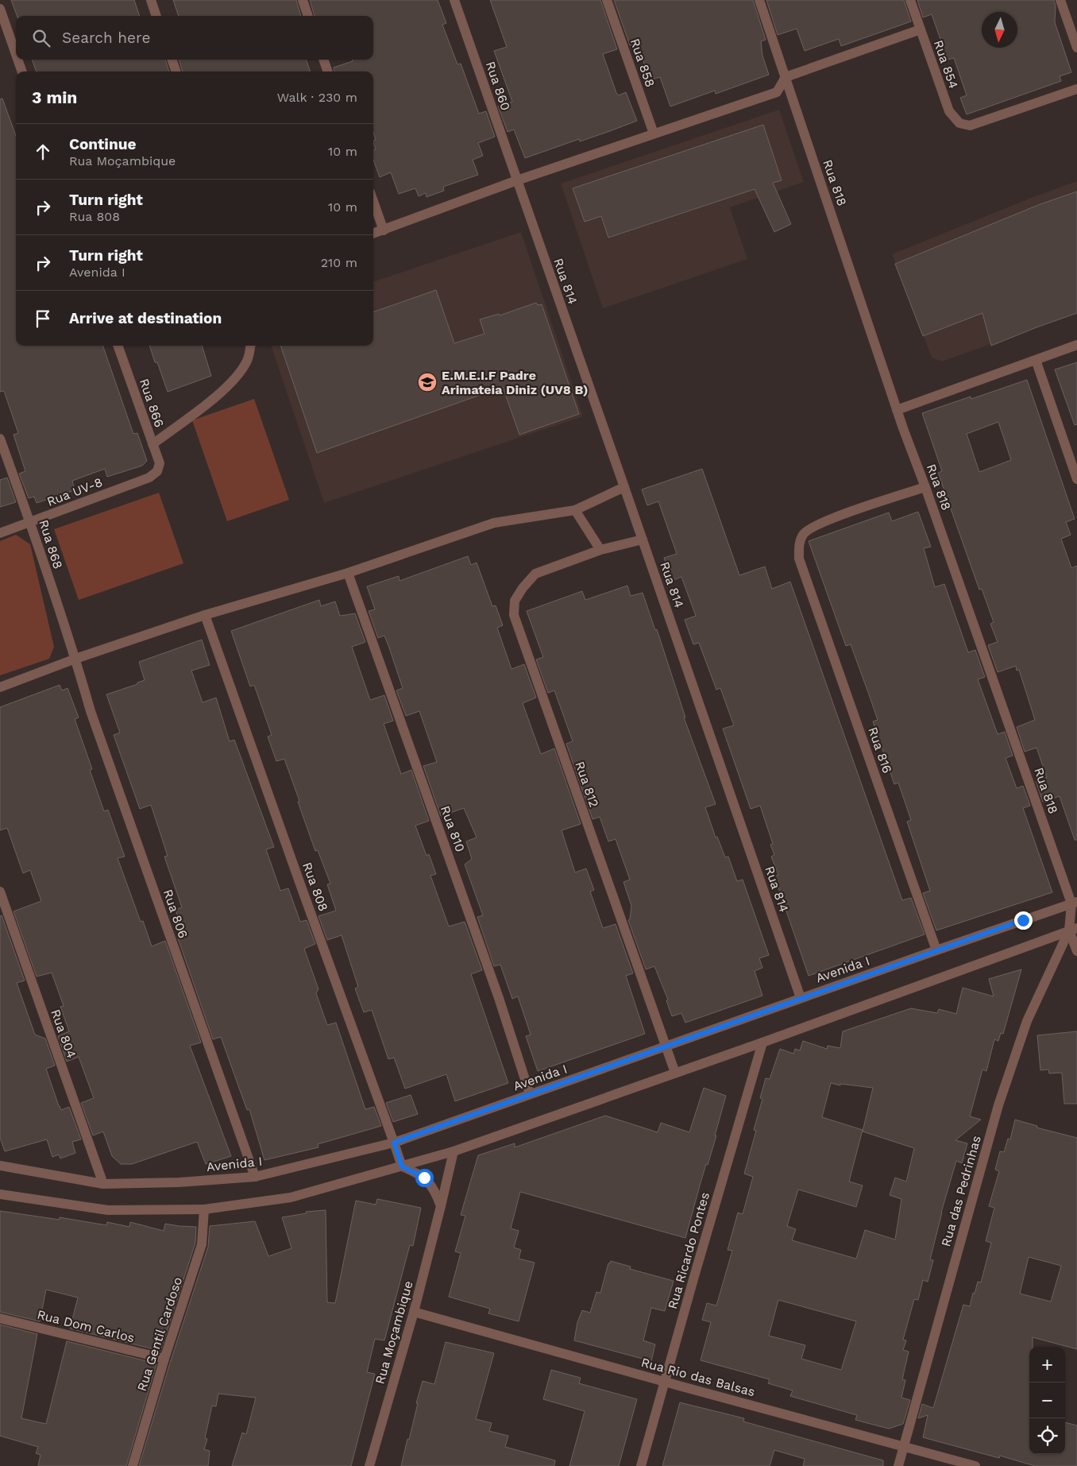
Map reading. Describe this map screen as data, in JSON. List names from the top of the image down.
{
  "streets": {
    "street": [
      "Rua 858",
      "Rua 854",
      "Rua 860",
      "Rua 818",
      "Rua 814",
      "Rua 866",
      "Rua UV-8",
      "Rua 868",
      "Rua 816",
      "Rua 812",
      "Rua 810",
      "Rua 808",
      "Rua 806",
      "Avenida I",
      "Rua 804",
      "Rua das Pedrinhas",
      "Rua Ricardo Pontes",
      "Rua Dom Carlos",
      "Rua Moçambique",
      "Rua Gentil Cardoso",
      "Rua Rio das Balsas"
    ]
  },
  "crossings": [
    ["Rua 860", "Rua 814"],
    ["Rua 818", "Rua 816"],
    ["Rua 818", "Avenida I"],
    ["Rua 814", "Rua 812"],
    ["Rua 814", "Avenida I"],
    ["Rua 866", "Rua UV-8"],
    ["Rua UV-8", "Rua 868"],
    ["Rua 868", "Rua 806"],
    ["Rua 816", "Avenida I"],
    ["Rua 812", "Avenida I"],
    ["Rua 810", "Avenida I"],
    ["Rua 808", "Avenida I"],
    ["Rua 806", "Avenida I"],
    ["Avenida I", "Rua 804"],
    ["Rua das Pedrinhas", "Rua Rio das Balsas"],
    ["Rua Ricardo Pontes", "Rua Rio das Balsas"],
    ["Rua Dom Carlos", "Rua Gentil Cardoso"],
    ["Rua Moçambique", "Rua Rio das Balsas"]
  ],
  "places": {
    "school or university": ["E.M.E.I.F Padre Arimateia Diniz (UV8 B)"]
  },
  "north": "bottom",
  "page": {
    "search": "Search here",
    "heading": ["3 min", "Walk · 230 m"],
    "list": [
      ["Continue", "Rua Moçambique", "10 m"],
      ["Turn right", "Rua 808", "10 m"],
      ["Turn right", "Avenida I", "210 m"],
      "Arrive at destination"
    ],
    "map_buttons": ["+", "−"]
  }
}
